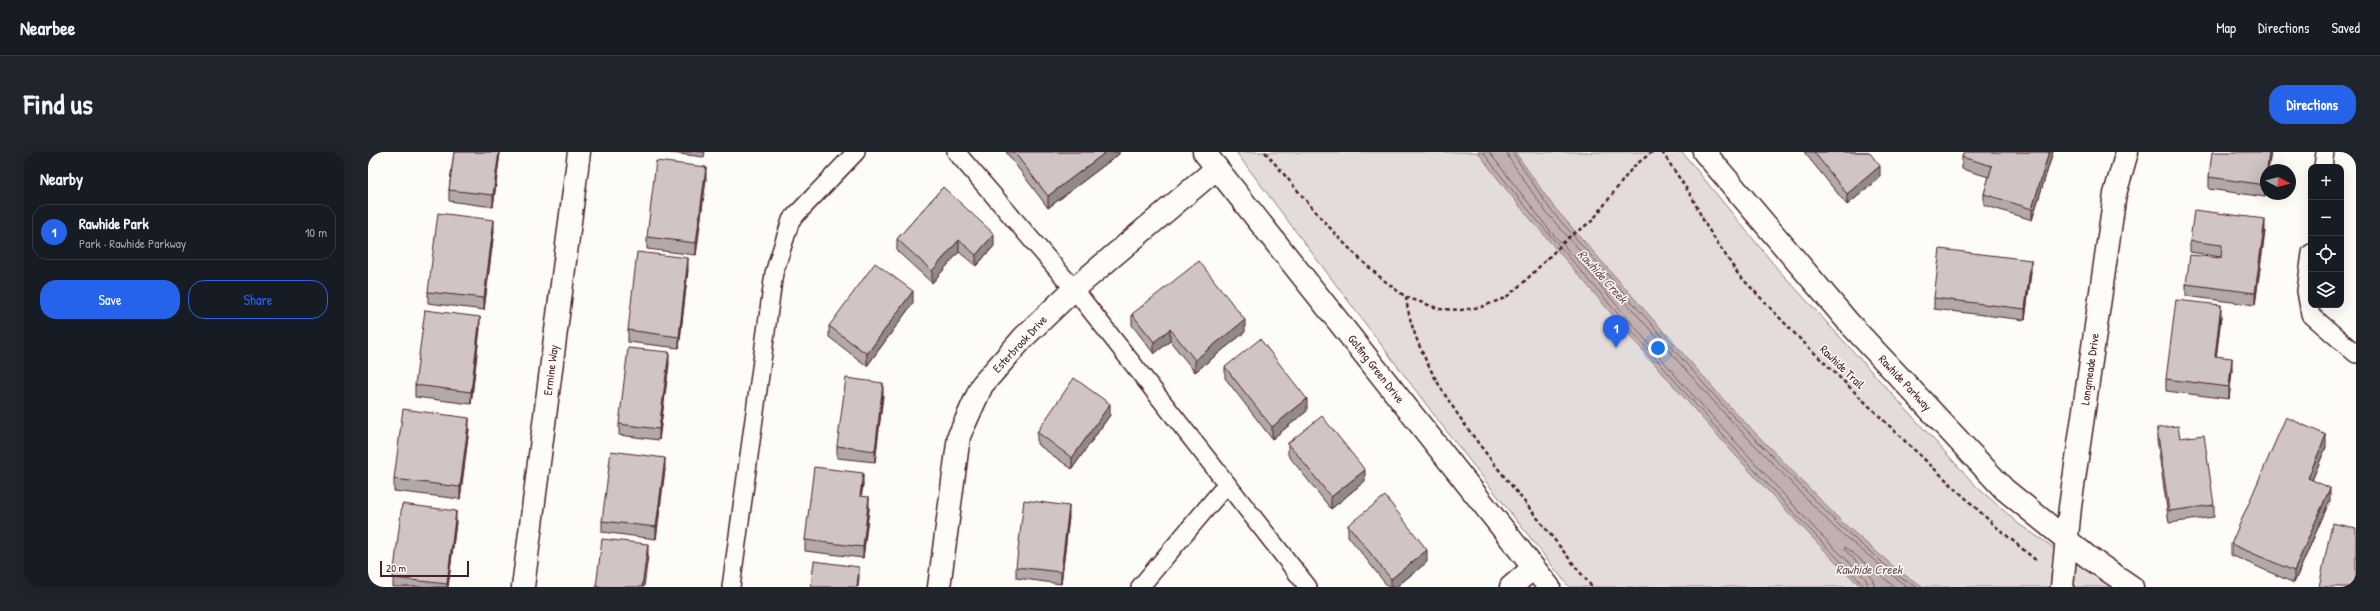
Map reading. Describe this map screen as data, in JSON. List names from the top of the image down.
{
  "streets": {
    "street": [
      "Esterbrook Drive",
      "Golfing Green Drive",
      "Longmeade Drive",
      "Ermine Way",
      "Rawhide Parkway"
    ],
    "path": ["Rawhide Trail"]
  },
  "crossings": [
    ["Esterbrook Drive", "Golfing Green Drive"],
    ["Longmeade Drive", "Rawhide Parkway"]
  ],
  "water": ["Rawhide Creek"],
  "scale_bar": "20 m",
  "north": "right",
  "page": {
    "header": "Nearbee",
    "nav": ["Map", "Directions", "Saved"],
    "title": "Find us",
    "buttons": [
      "Directions",
      ["Save", "Share"]
    ],
    "heading": "Nearby",
    "map_buttons": ["+", "−"],
    "list": [
      {
        "mark": "1",
        "name": "Rawhide Park",
        "note": "Park · Rawhide Parkway",
        "value": "10 m"
      }
    ],
    "pins": "1",
    "scale": "20 m"
  }
}
